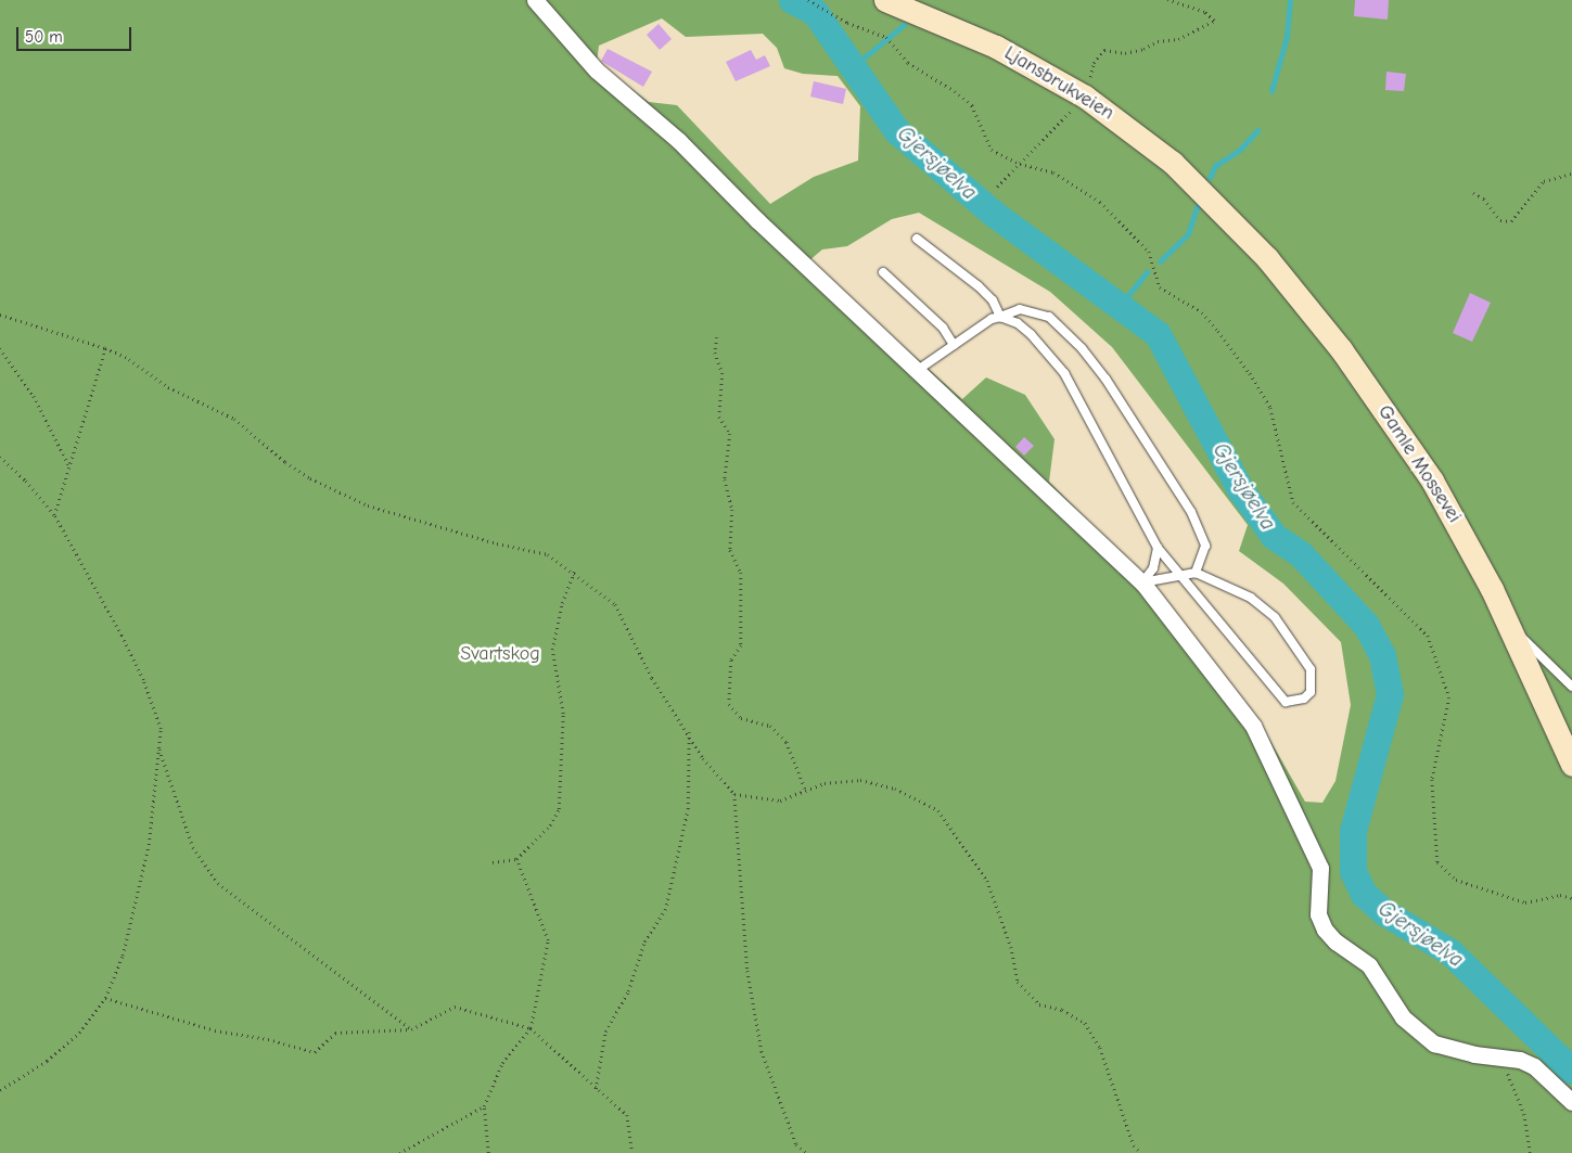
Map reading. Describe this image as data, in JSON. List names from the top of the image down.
{
  "streets": {
    "main road": ["Ljansbrukveien", "Gamle Mossevei"]
  },
  "crossings": [
    ["Ljansbrukveien", "Gamle Mossevei"]
  ],
  "water": ["Gjersjøelva"],
  "parks": ["Svartskog"],
  "scale_bar": "50 m"
}
